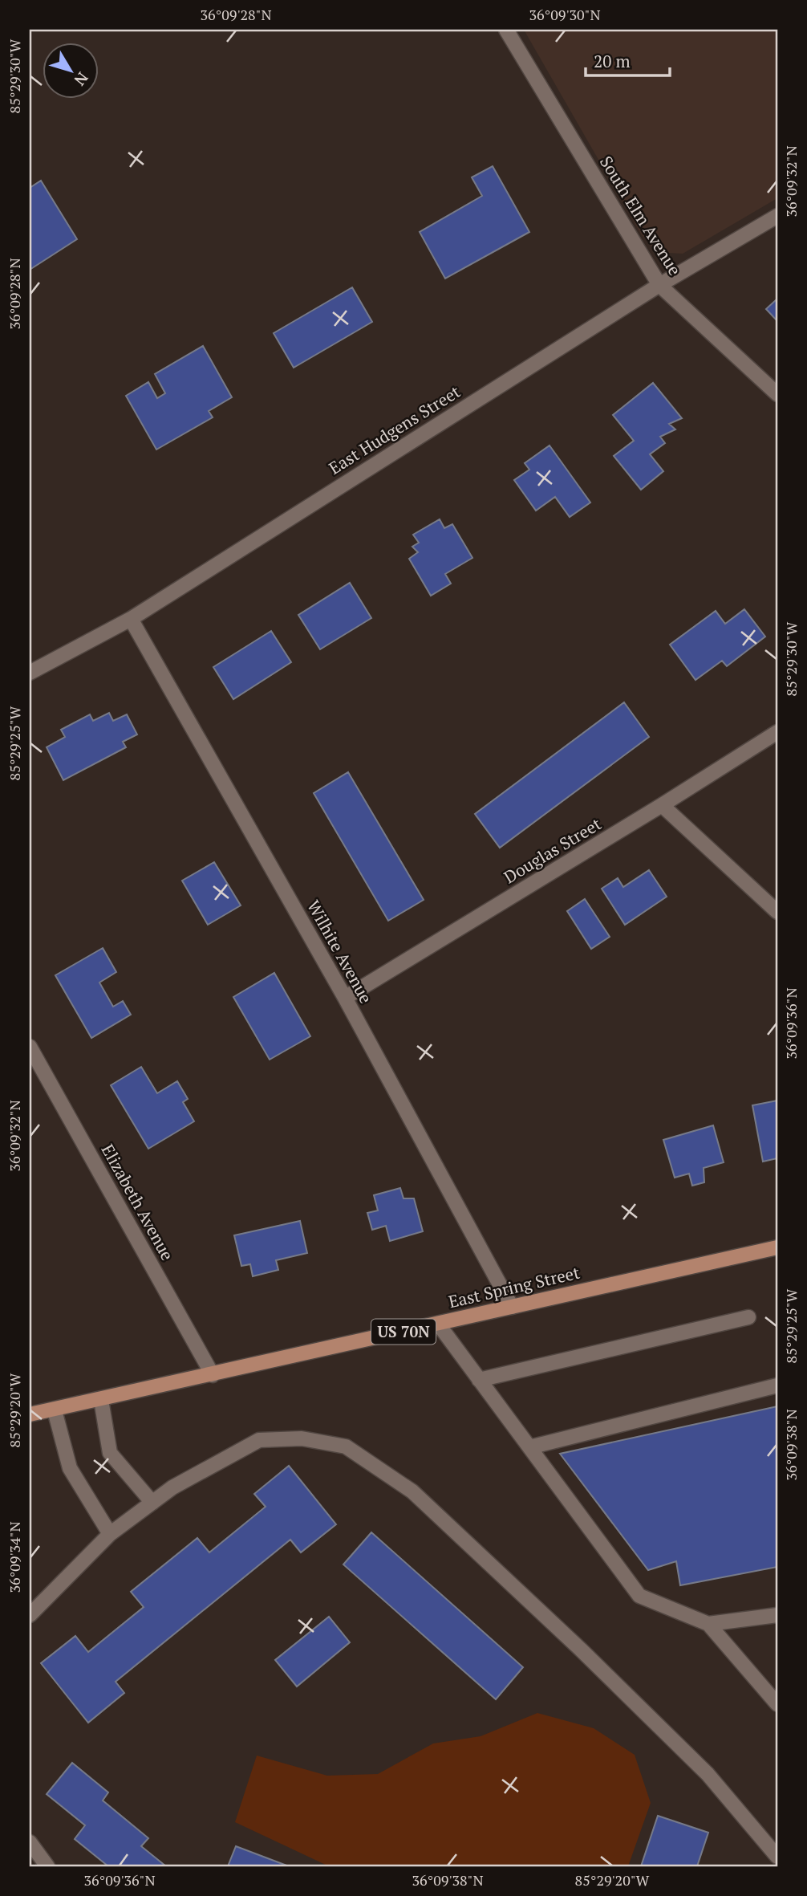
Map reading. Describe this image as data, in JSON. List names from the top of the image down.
{
  "streets": {
    "main road": ["East Spring Street", "US 70N"],
    "street": [
      "South Elm Avenue",
      "East Hudgens Street",
      "Douglas Street",
      "Wilhite Avenue",
      "Elizabeth Avenue"
    ]
  },
  "crossings": [
    ["South Elm Avenue", "East Hudgens Street"],
    ["East Hudgens Street", "Wilhite Avenue"],
    ["Douglas Street", "Wilhite Avenue"],
    ["Wilhite Avenue", "East Spring Street"],
    ["Elizabeth Avenue", "East Spring Street"]
  ],
  "scale_bar": "20 m",
  "north": "bottom right",
  "coordinates": [
    "36°09'28\"N",
    "36°09'30\"N",
    "85°29'30\"W",
    "36°09'32\"N",
    "85°29'25\"W",
    "36°09'36\"N",
    "85°29'20\"W",
    "36°09'38\"N",
    "36°09'34\"N"
  ]
}
